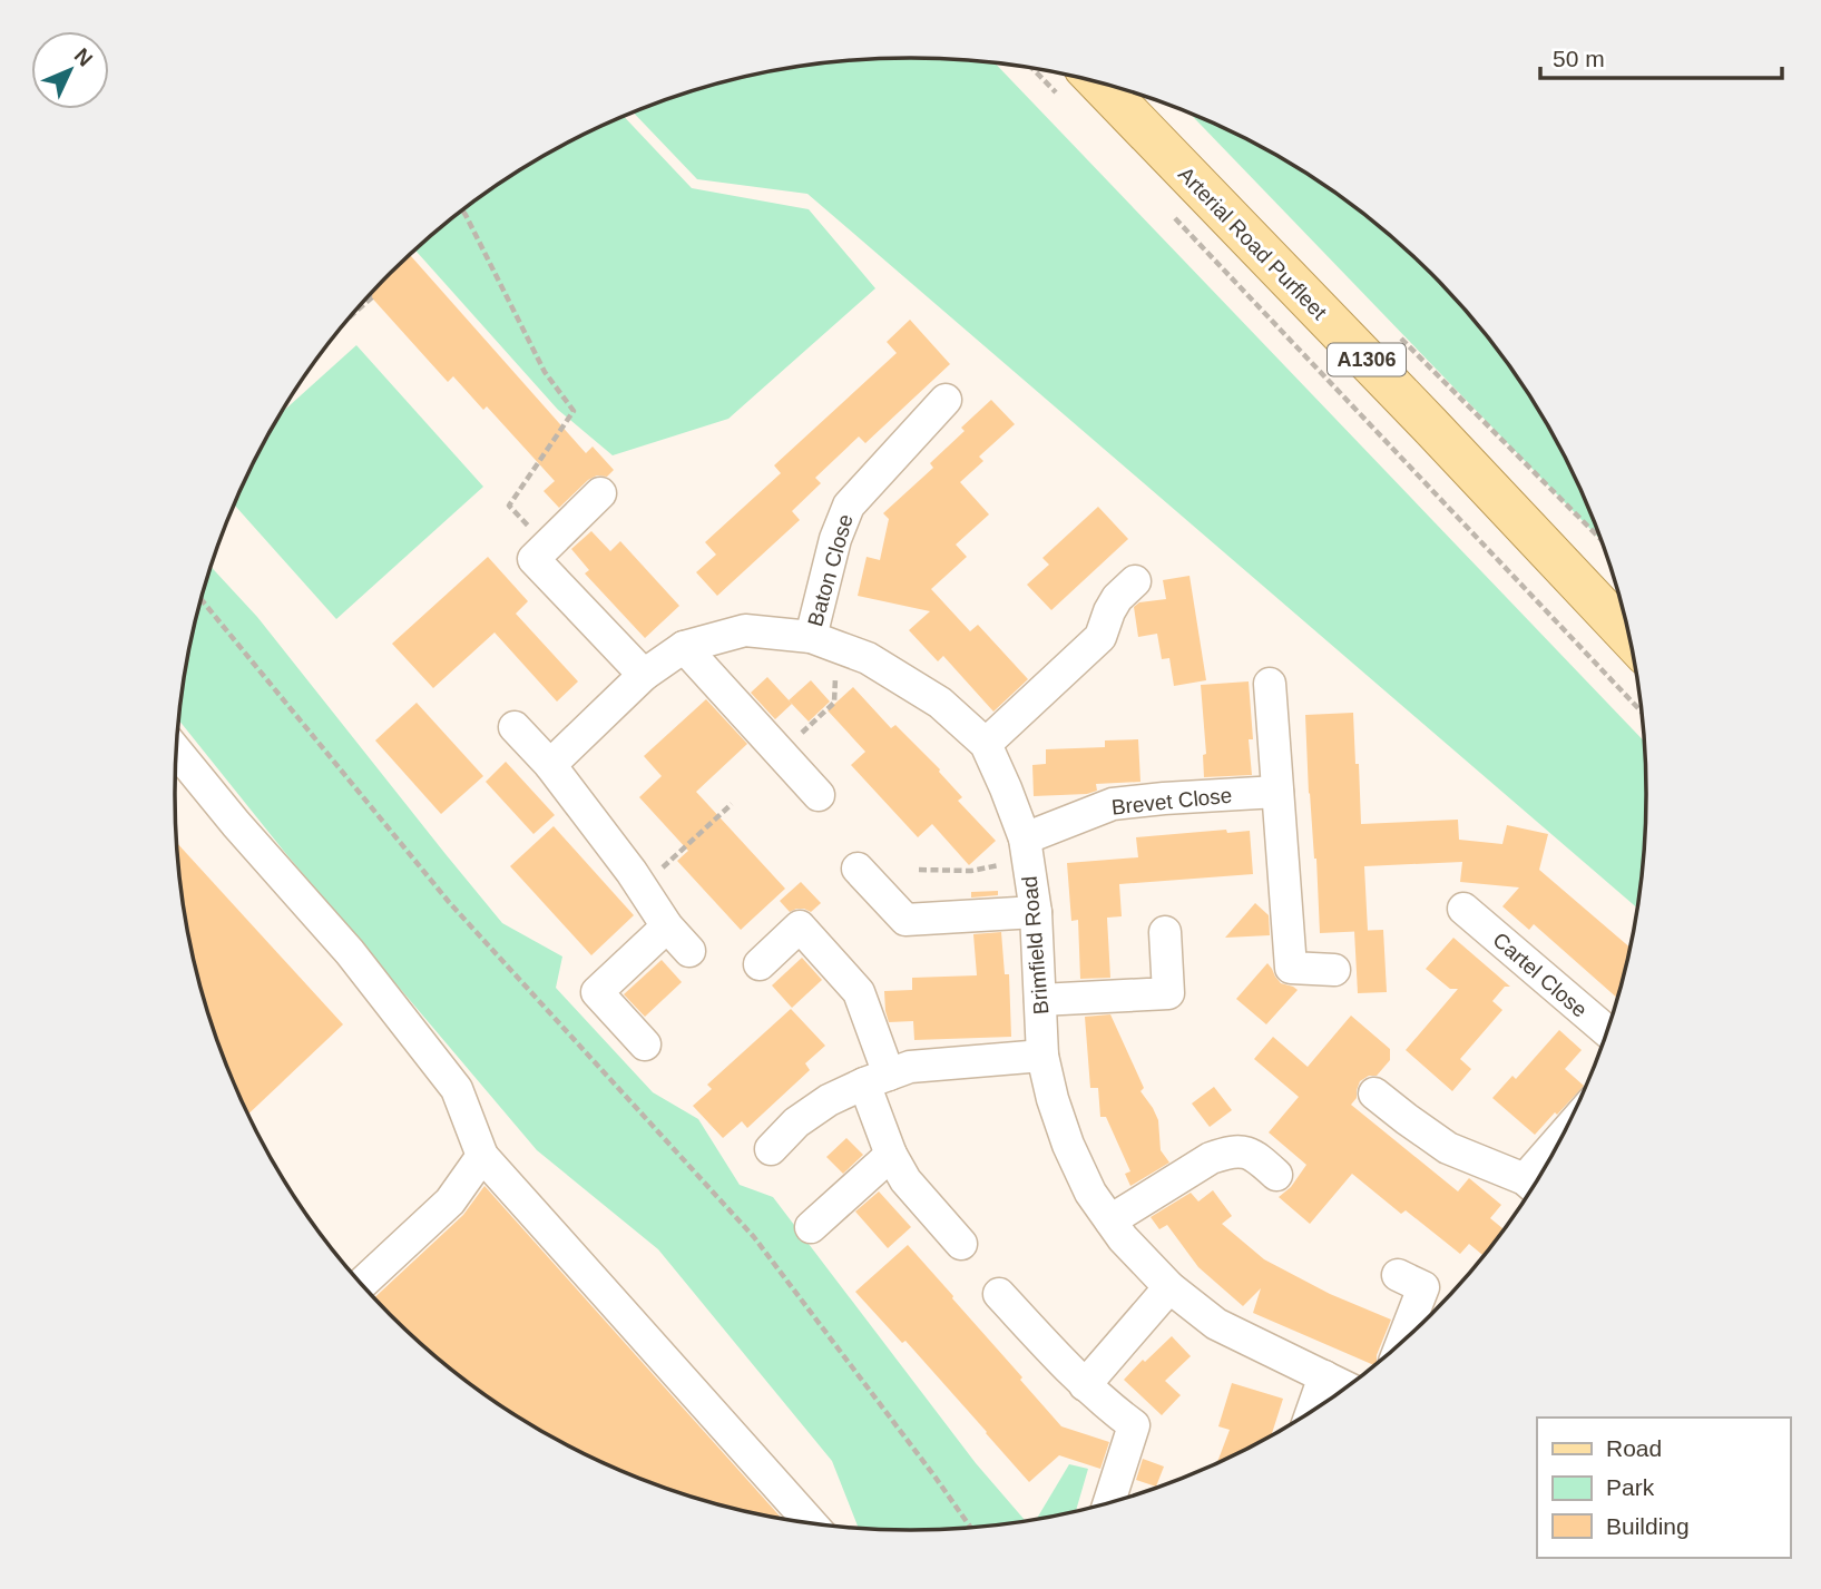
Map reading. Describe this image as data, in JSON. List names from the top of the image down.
{
  "streets": {
    "main road": ["Arterial Road Purfleet", "A1306"],
    "street": [
      "Baton Close",
      "Brevet Close",
      "Brimfield Road",
      "Cartel Close"
    ]
  },
  "crossings": [
    ["Baton Close", "Brimfield Road"],
    ["Brevet Close", "Brimfield Road"]
  ],
  "legend": ["Road", "Park", "Building"],
  "scale_bar": "50 m",
  "north": "top right"
}
